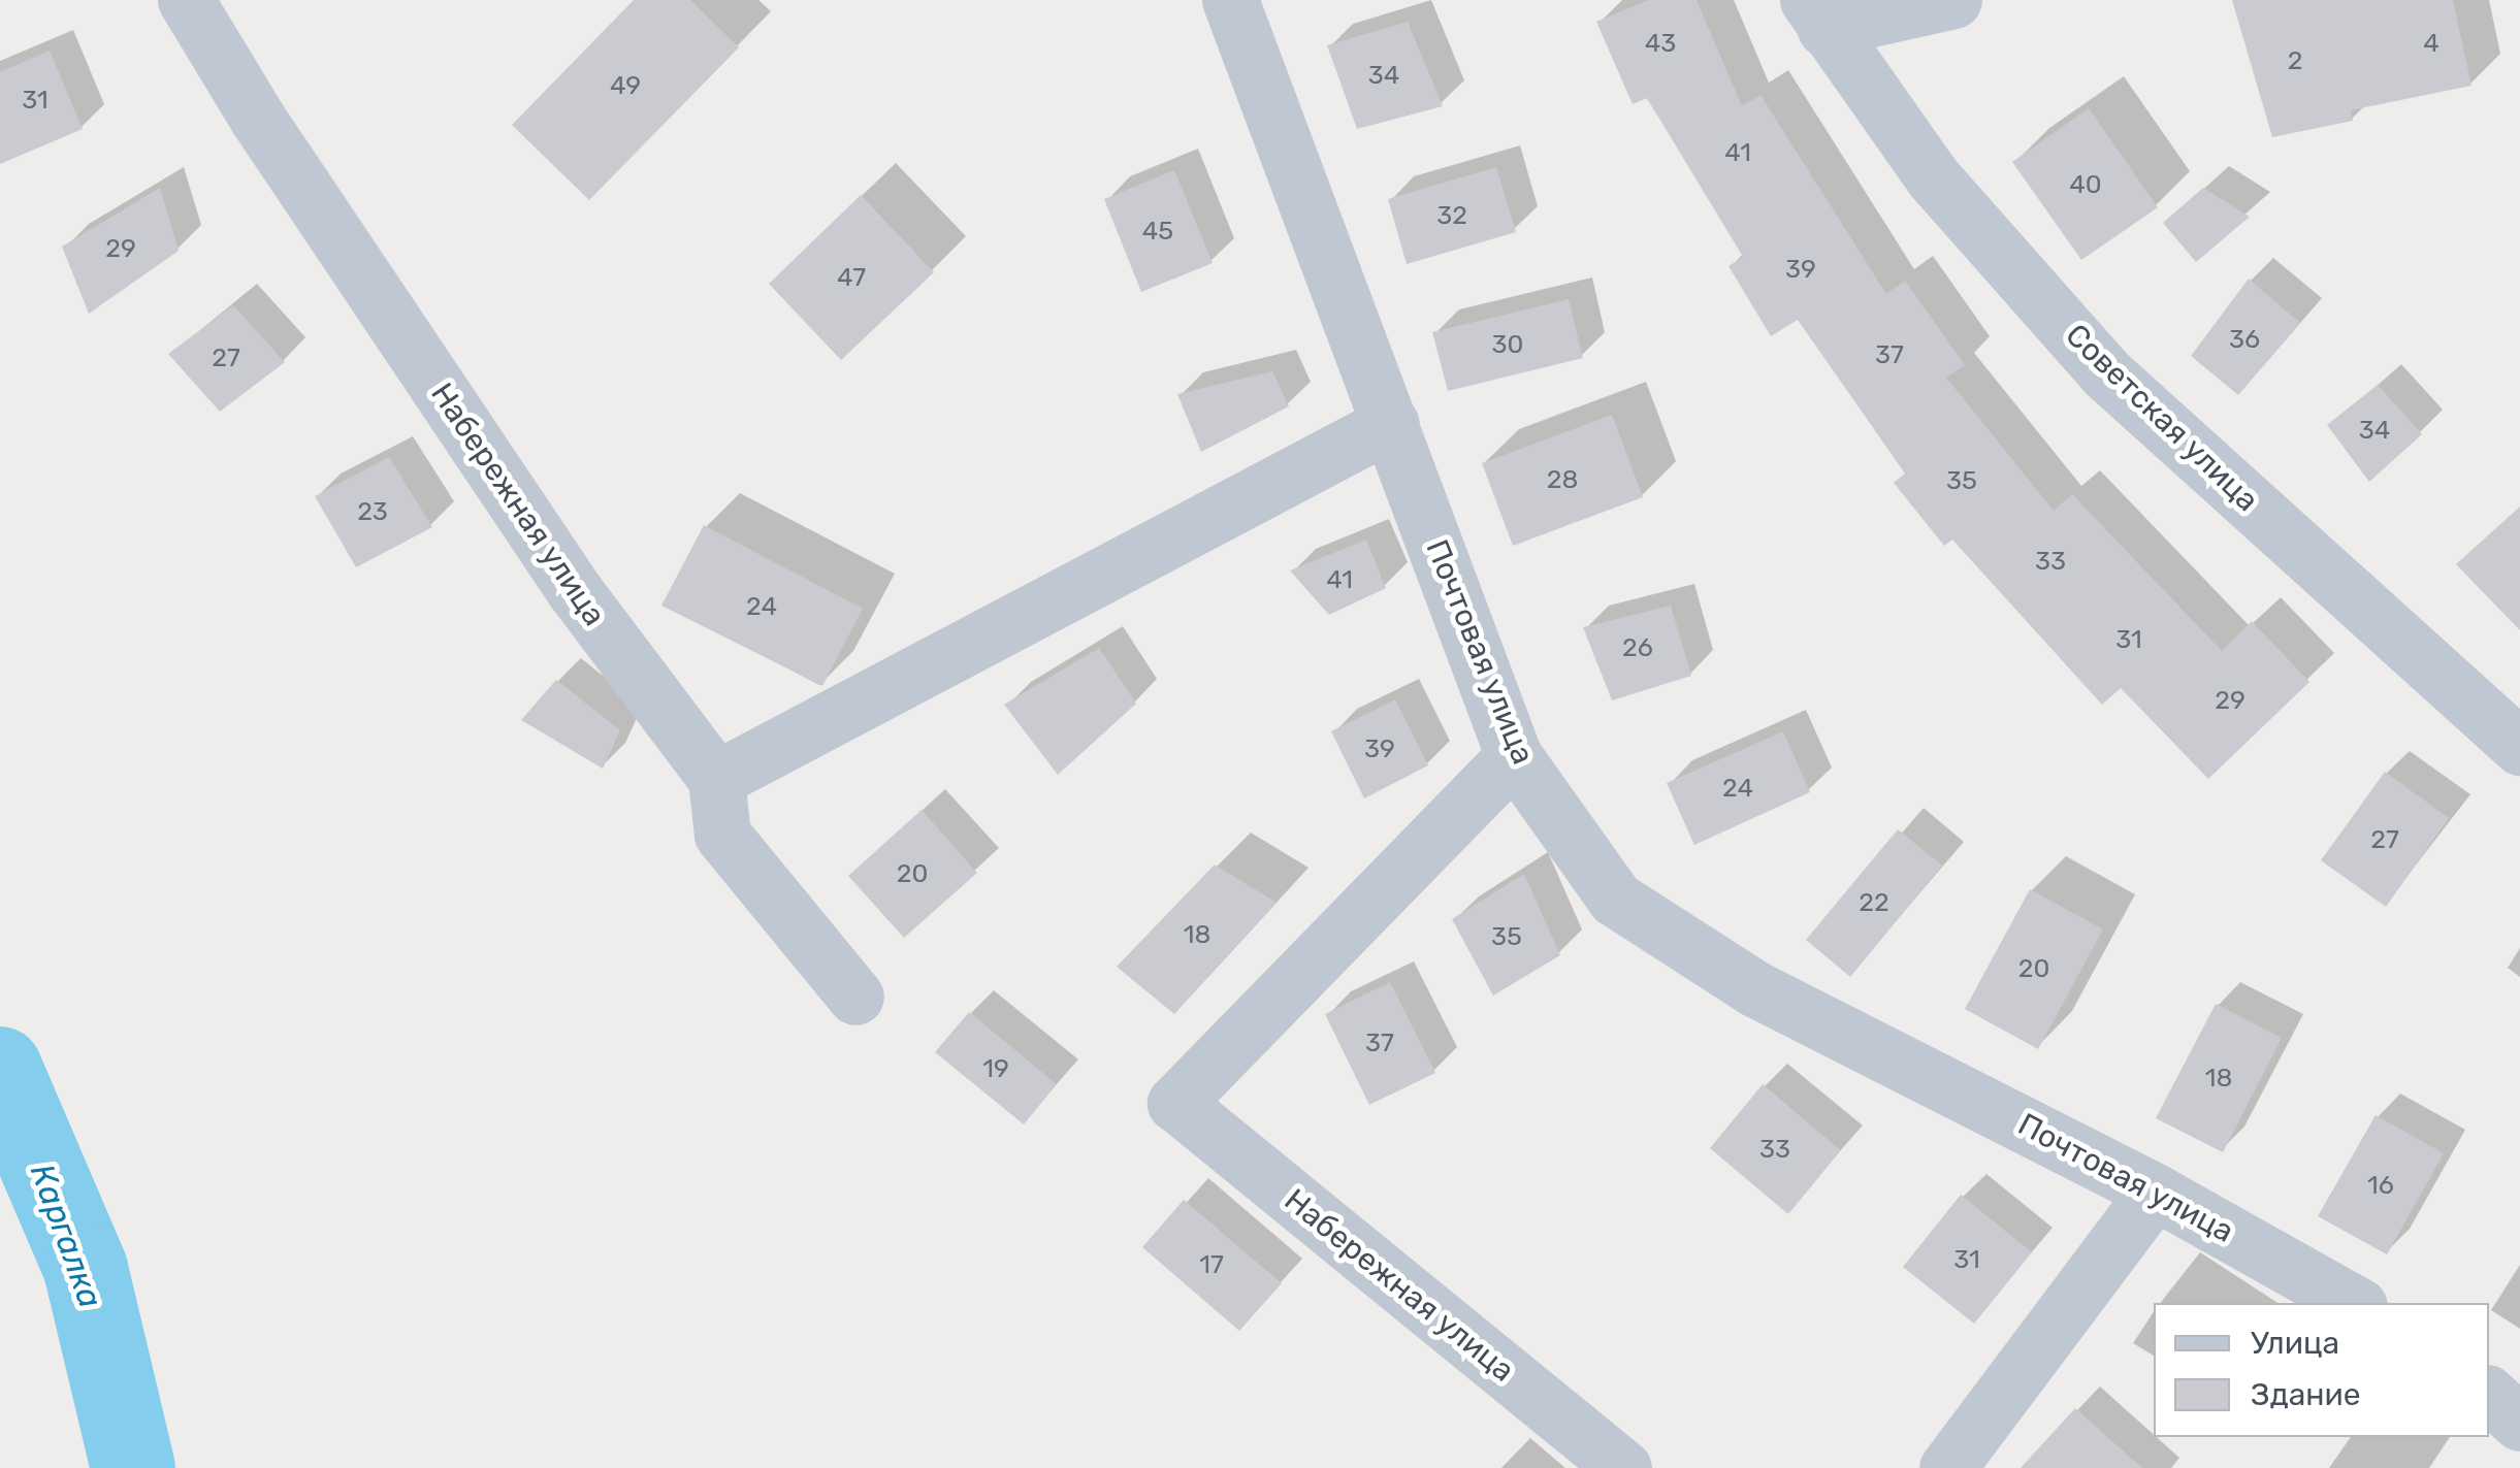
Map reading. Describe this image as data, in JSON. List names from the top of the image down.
{
  "streets": {
    "street": ["Советская улица", "Набережная улица", "Почтовая улица"]
  },
  "crossings": [
    ["Набережная улица", "Почтовая улица"]
  ],
  "water": ["Каргалка"],
  "house_numbers": [
    "43",
    "4",
    "2",
    "34",
    "49",
    "31",
    "41",
    "40",
    "32",
    "45",
    "29",
    "39",
    "47",
    "36",
    "30",
    "37",
    "27",
    "34",
    "28",
    "35",
    "23",
    "33",
    "41",
    "24",
    "31",
    "26",
    "29",
    "39",
    "24",
    "27",
    "20",
    "22",
    "18",
    "35",
    "20",
    "37",
    "19",
    "18",
    "33",
    "16",
    "31",
    "17"
  ],
  "legend": ["Улица", "Здание"]
}
